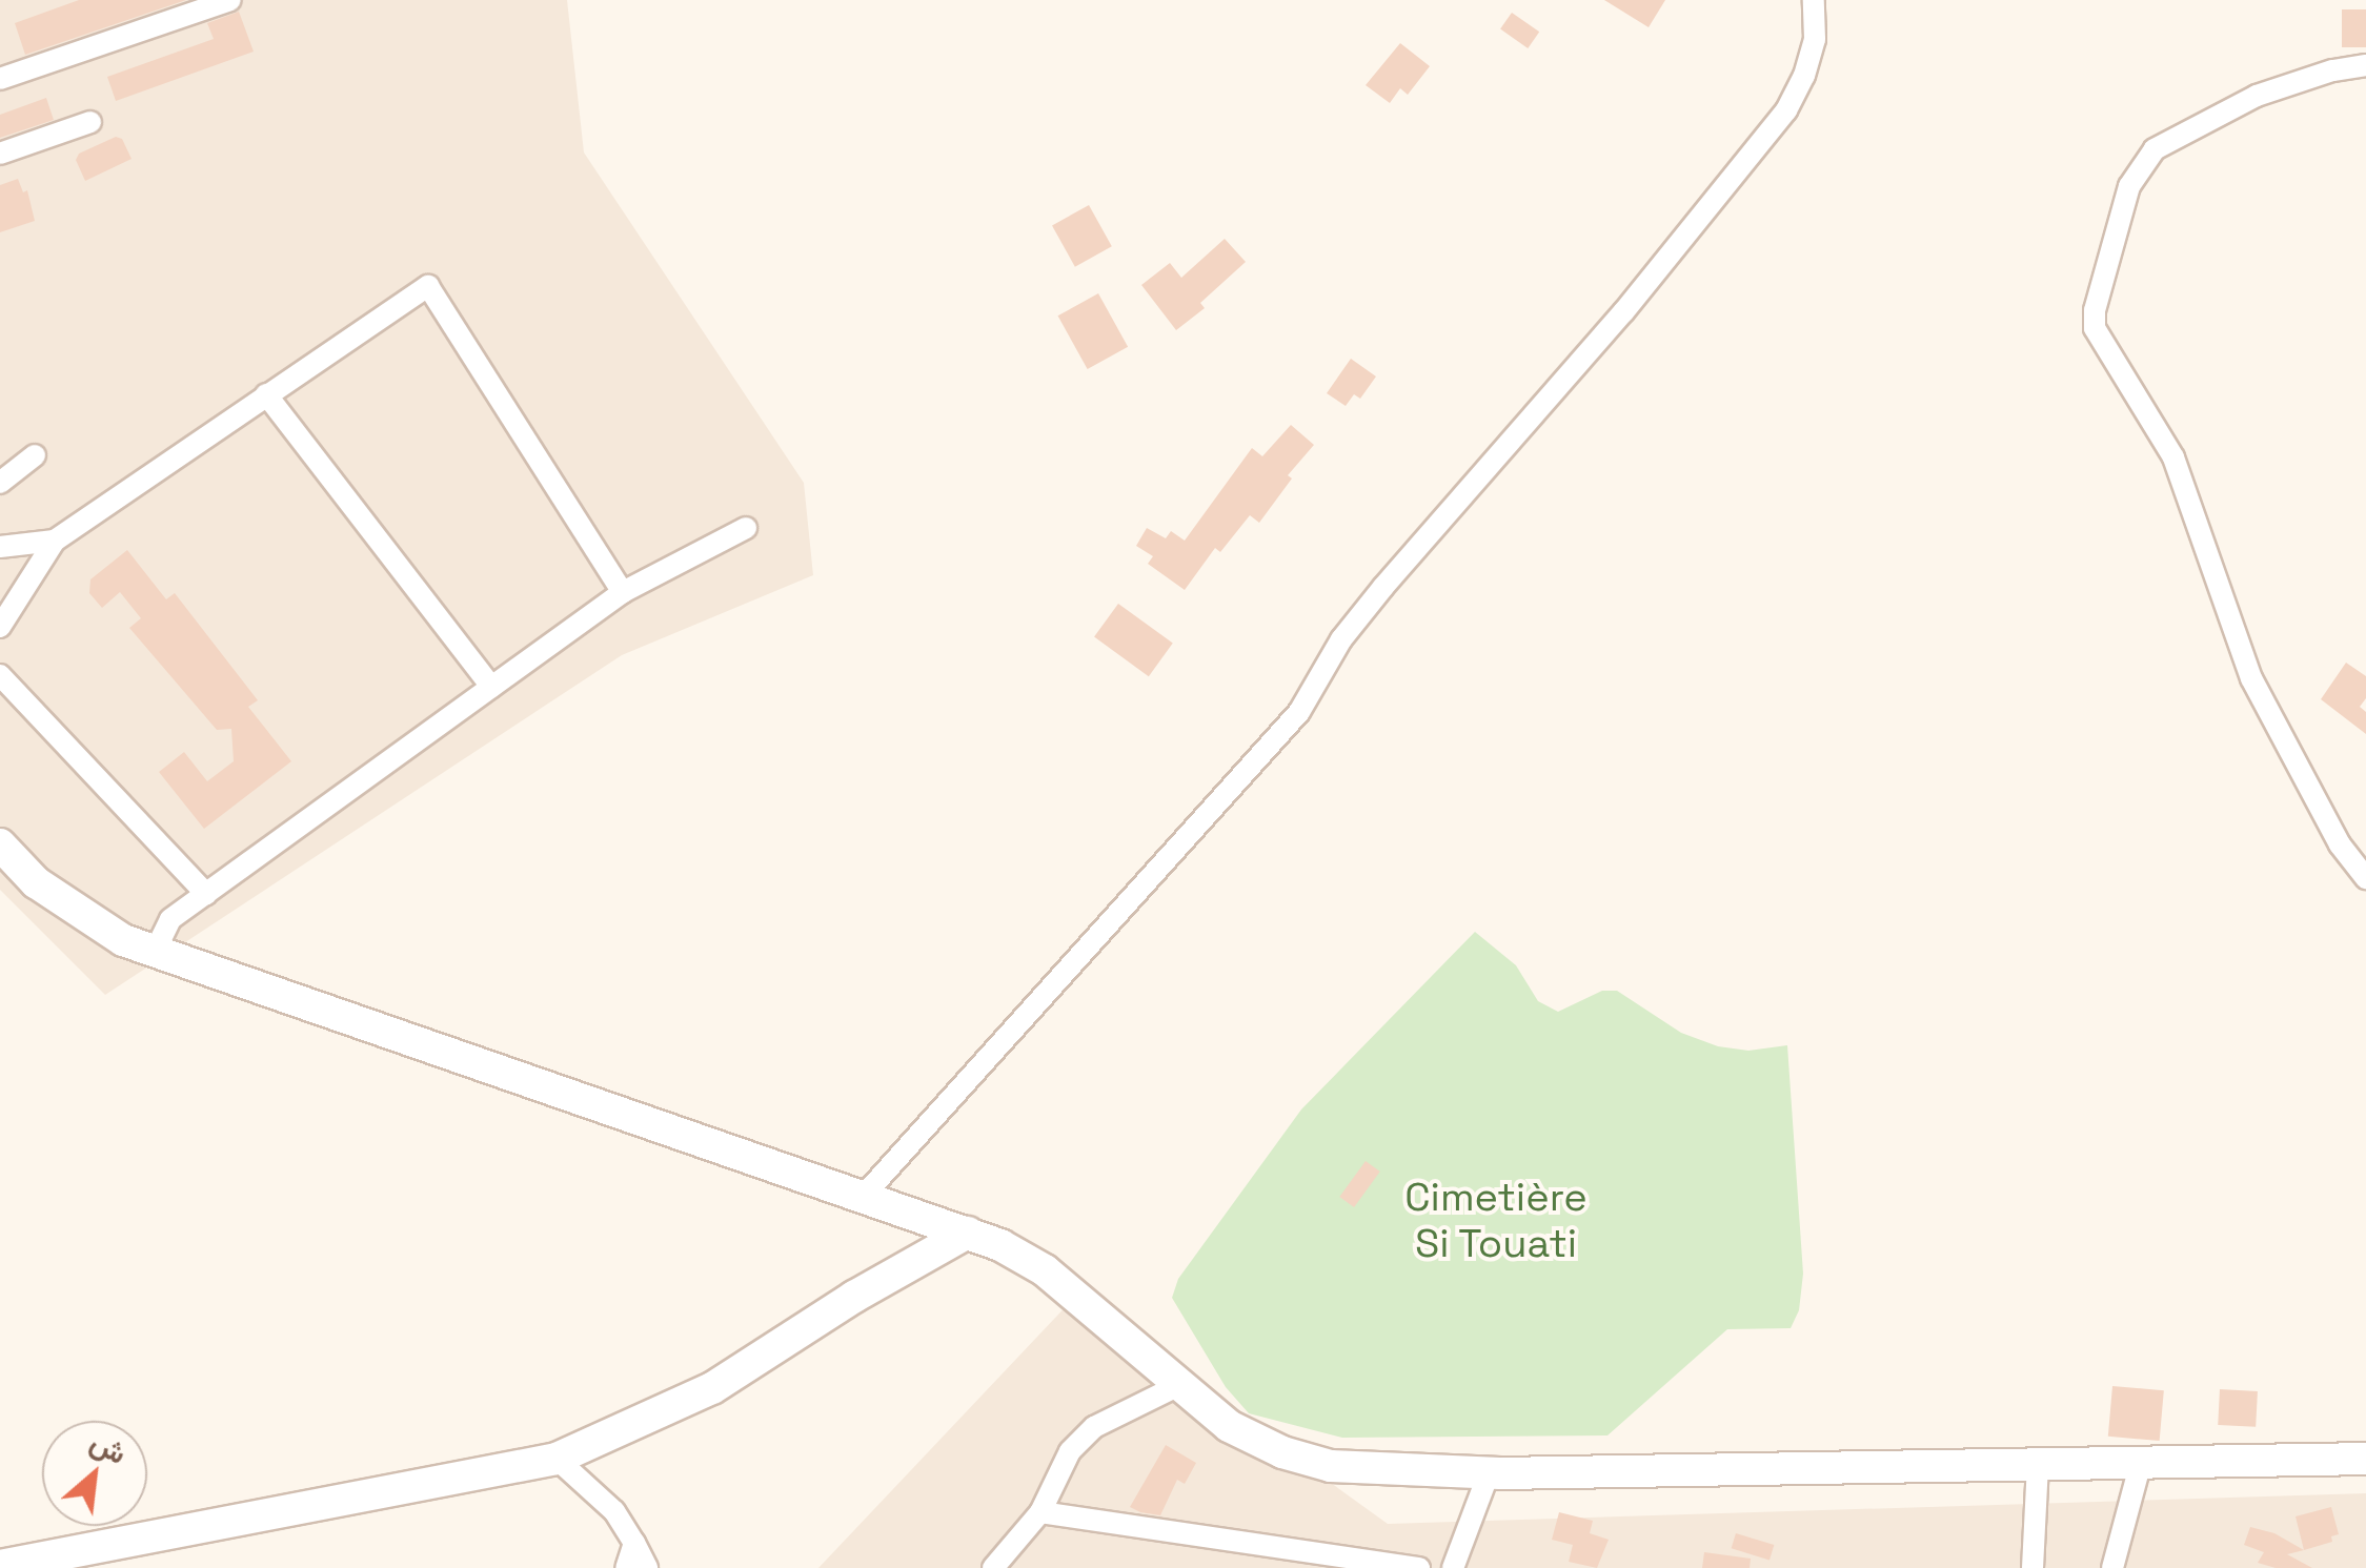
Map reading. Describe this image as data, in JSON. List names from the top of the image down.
{
  "parks": ["Cimetière Si Touati"],
  "north": "top right"
}
